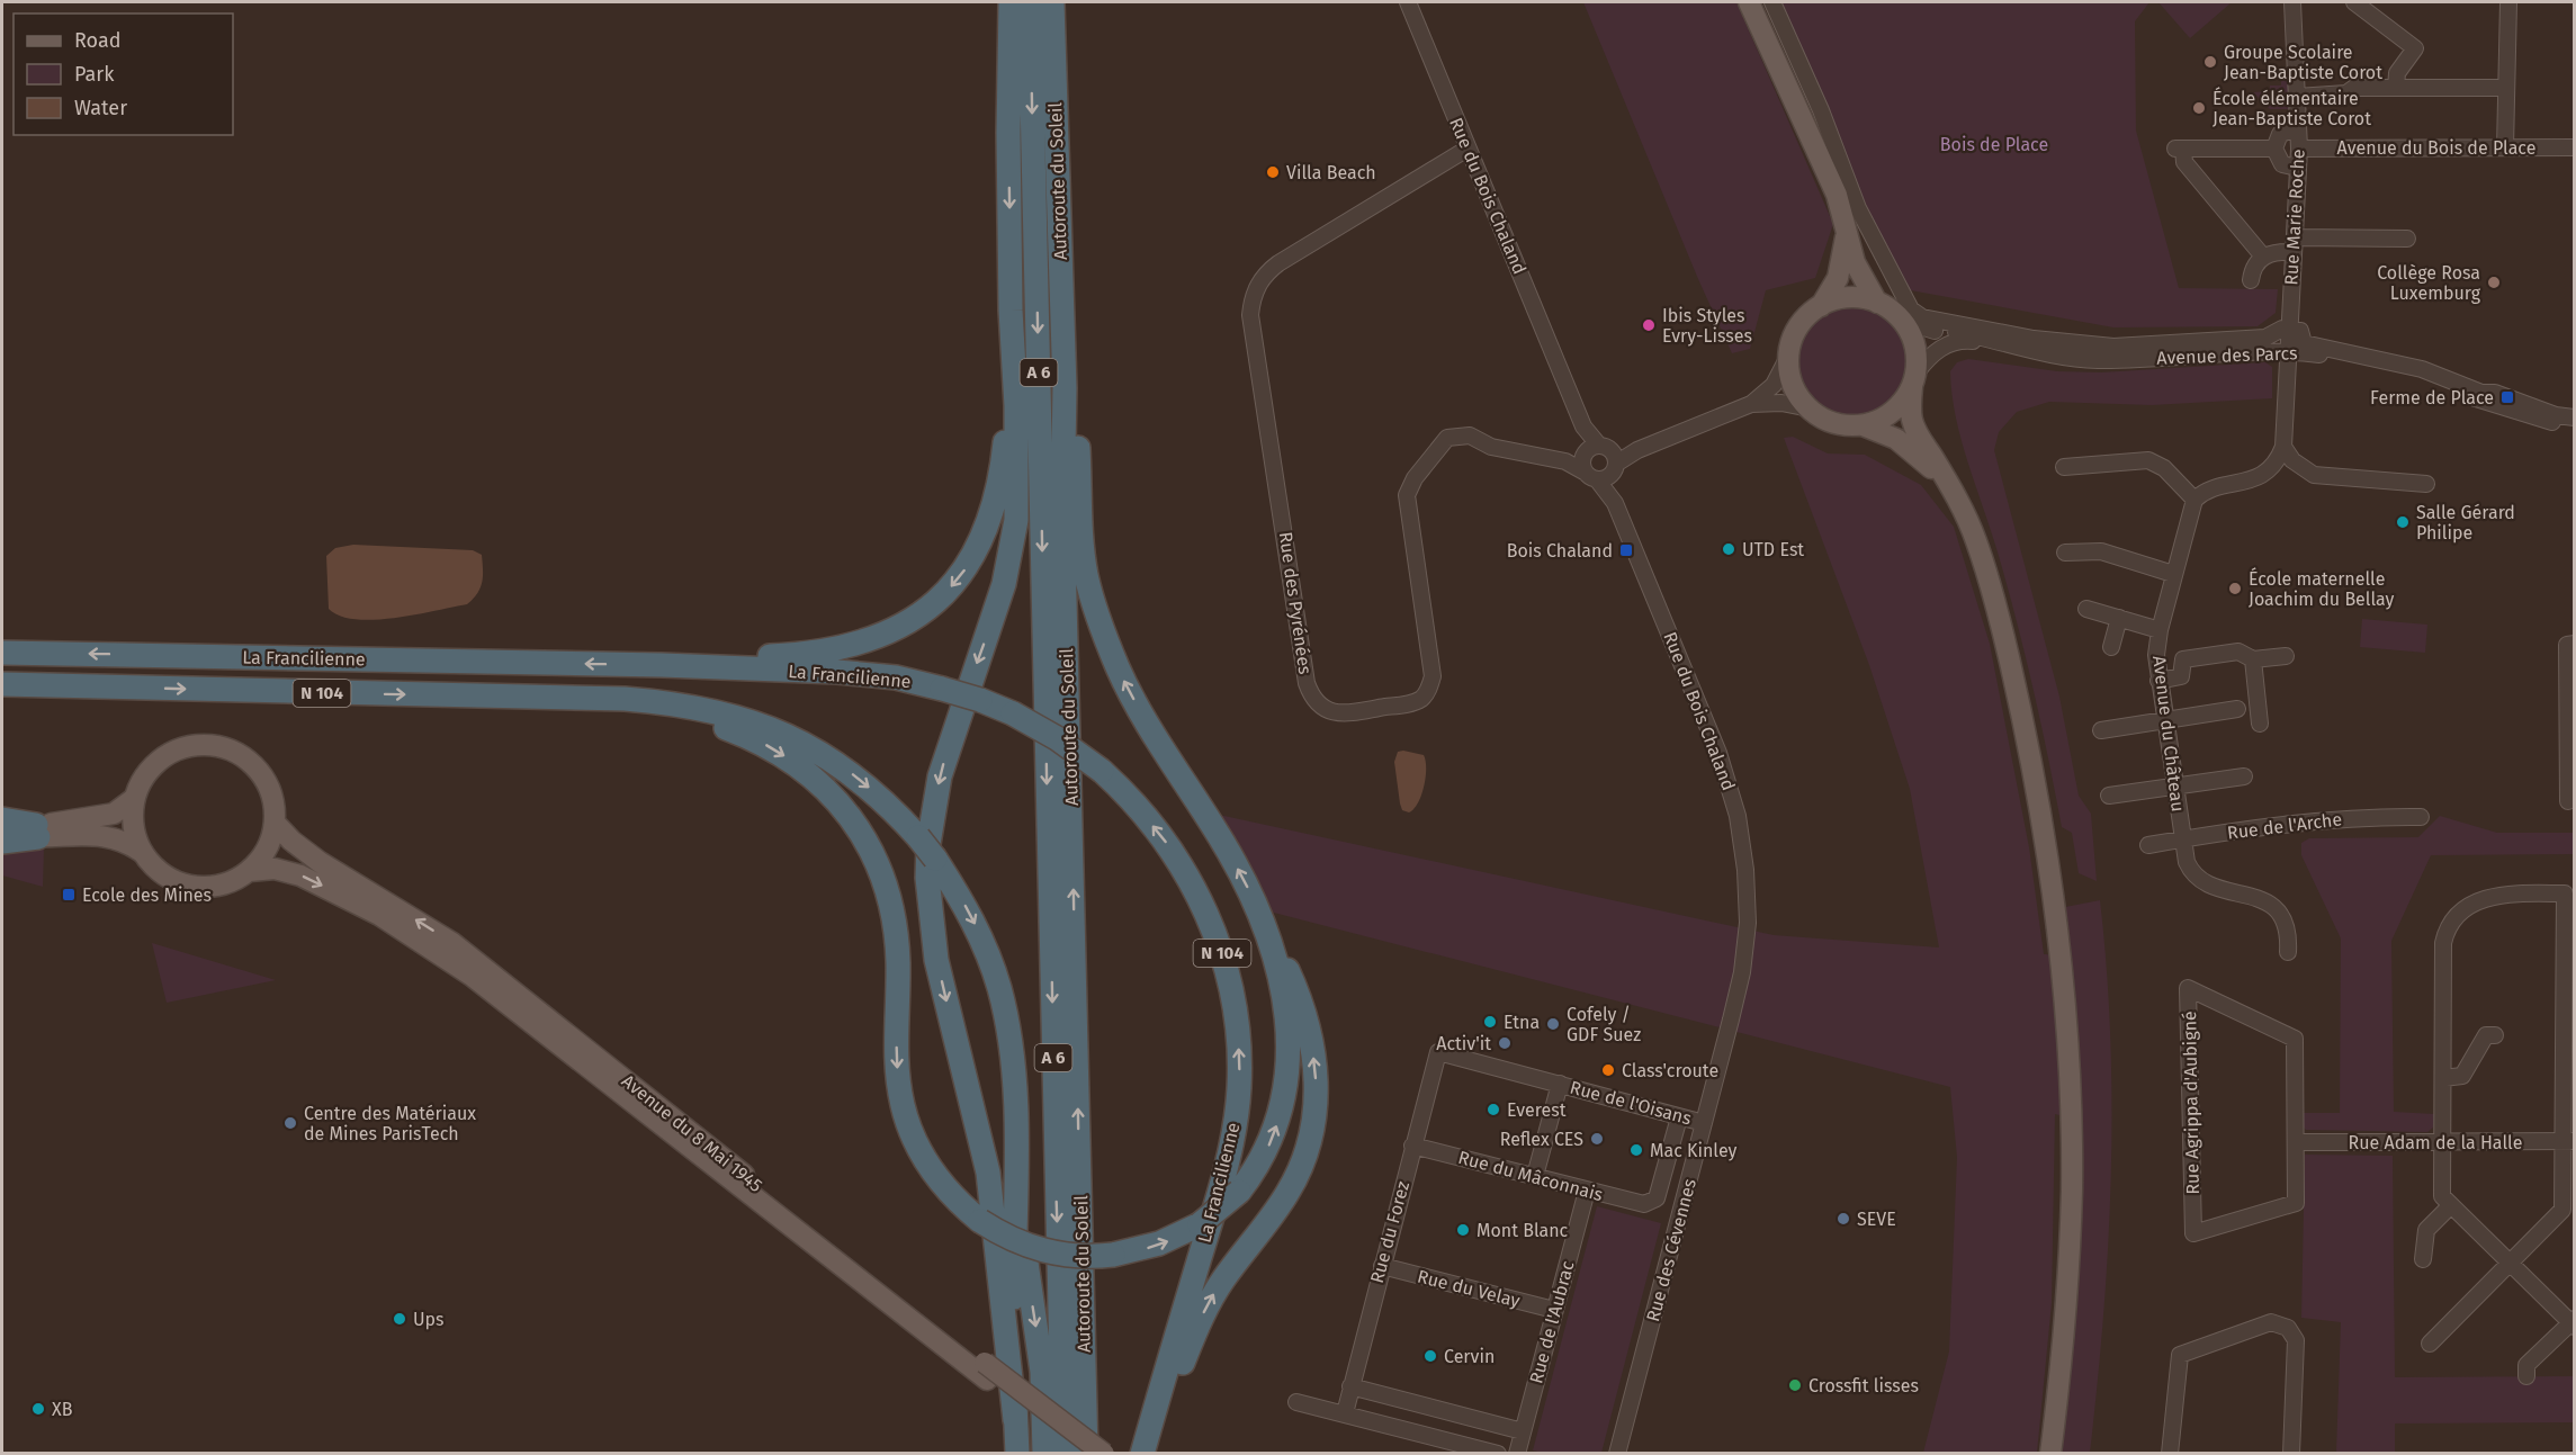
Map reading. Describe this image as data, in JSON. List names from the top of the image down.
{
  "streets": {
    "highway": [
      "Autoroute du Soleil",
      "A 6",
      "La Francilienne",
      "N 104"
    ],
    "main road": ["Avenue du 8 Mai 1945"],
    "street": [
      "Avenue du Bois de Place",
      "Rue du Bois Chaland",
      "Rue Marie Roche",
      "Avenue des Parcs",
      "Rue des Pyrénées",
      "Avenue du Château",
      "Rue de l'Arche",
      "Rue de l'Oisans",
      "Rue Agrippa d'Aubigné",
      "Rue Adam de la Halle",
      "Rue du Mâconnais",
      "Rue du Forez",
      "Rue des Cévennes",
      "Rue du Velay",
      "Rue de l'Aubrac"
    ]
  },
  "crossings": [
    ["Avenue du Bois de Place", "Rue Marie Roche"],
    ["Autoroute du Soleil", "Avenue du 8 Mai 1945"],
    ["Rue du Bois Chaland", "Rue des Pyrénées"],
    ["Rue du Bois Chaland", "Rue des Cévennes"],
    ["Rue Marie Roche", "Avenue des Parcs"],
    ["Avenue du Château", "Rue de l'Arche"],
    ["Rue de l'Oisans", "Rue du Forez"],
    ["Rue de l'Oisans", "Rue des Cévennes"],
    ["Rue Agrippa d'Aubigné", "Rue Adam de la Halle"],
    ["Rue du Mâconnais", "Rue du Forez"],
    ["Rue du Mâconnais", "Rue des Cévennes"],
    ["Rue du Mâconnais", "Rue de l'Aubrac"],
    ["Rue du Forez", "Rue du Velay"],
    ["Rue du Velay", "Rue de l'Aubrac"]
  ],
  "parks": ["Bois de Place"],
  "places": {
    "other": [
      "Groupe Scolaire Jean-Baptiste Corot",
      "École élémentaire Jean-Baptiste Corot",
      "Villa Beach",
      "Collège Rosa Luxemburg",
      "Ibis Styles Evry-Lisses",
      "Salle Gérard Philipe",
      "UTD Est",
      "École maternelle Joachim du Bellay",
      "Etna",
      "Cofely / GDF Suez",
      "Activ'it",
      "Class'croute",
      "Everest",
      "Centre des Matériaux de Mines ParisTech",
      "Reflex CES",
      "Mac Kinley",
      "SEVE",
      "Mont Blanc",
      "Ups",
      "Cervin",
      "Crossfit lisses",
      "XB"
    ],
    "transit": ["Ferme de Place", "Bois Chaland", "Ecole des Mines"]
  },
  "legend": ["Road", "Park", "Water"]
}
